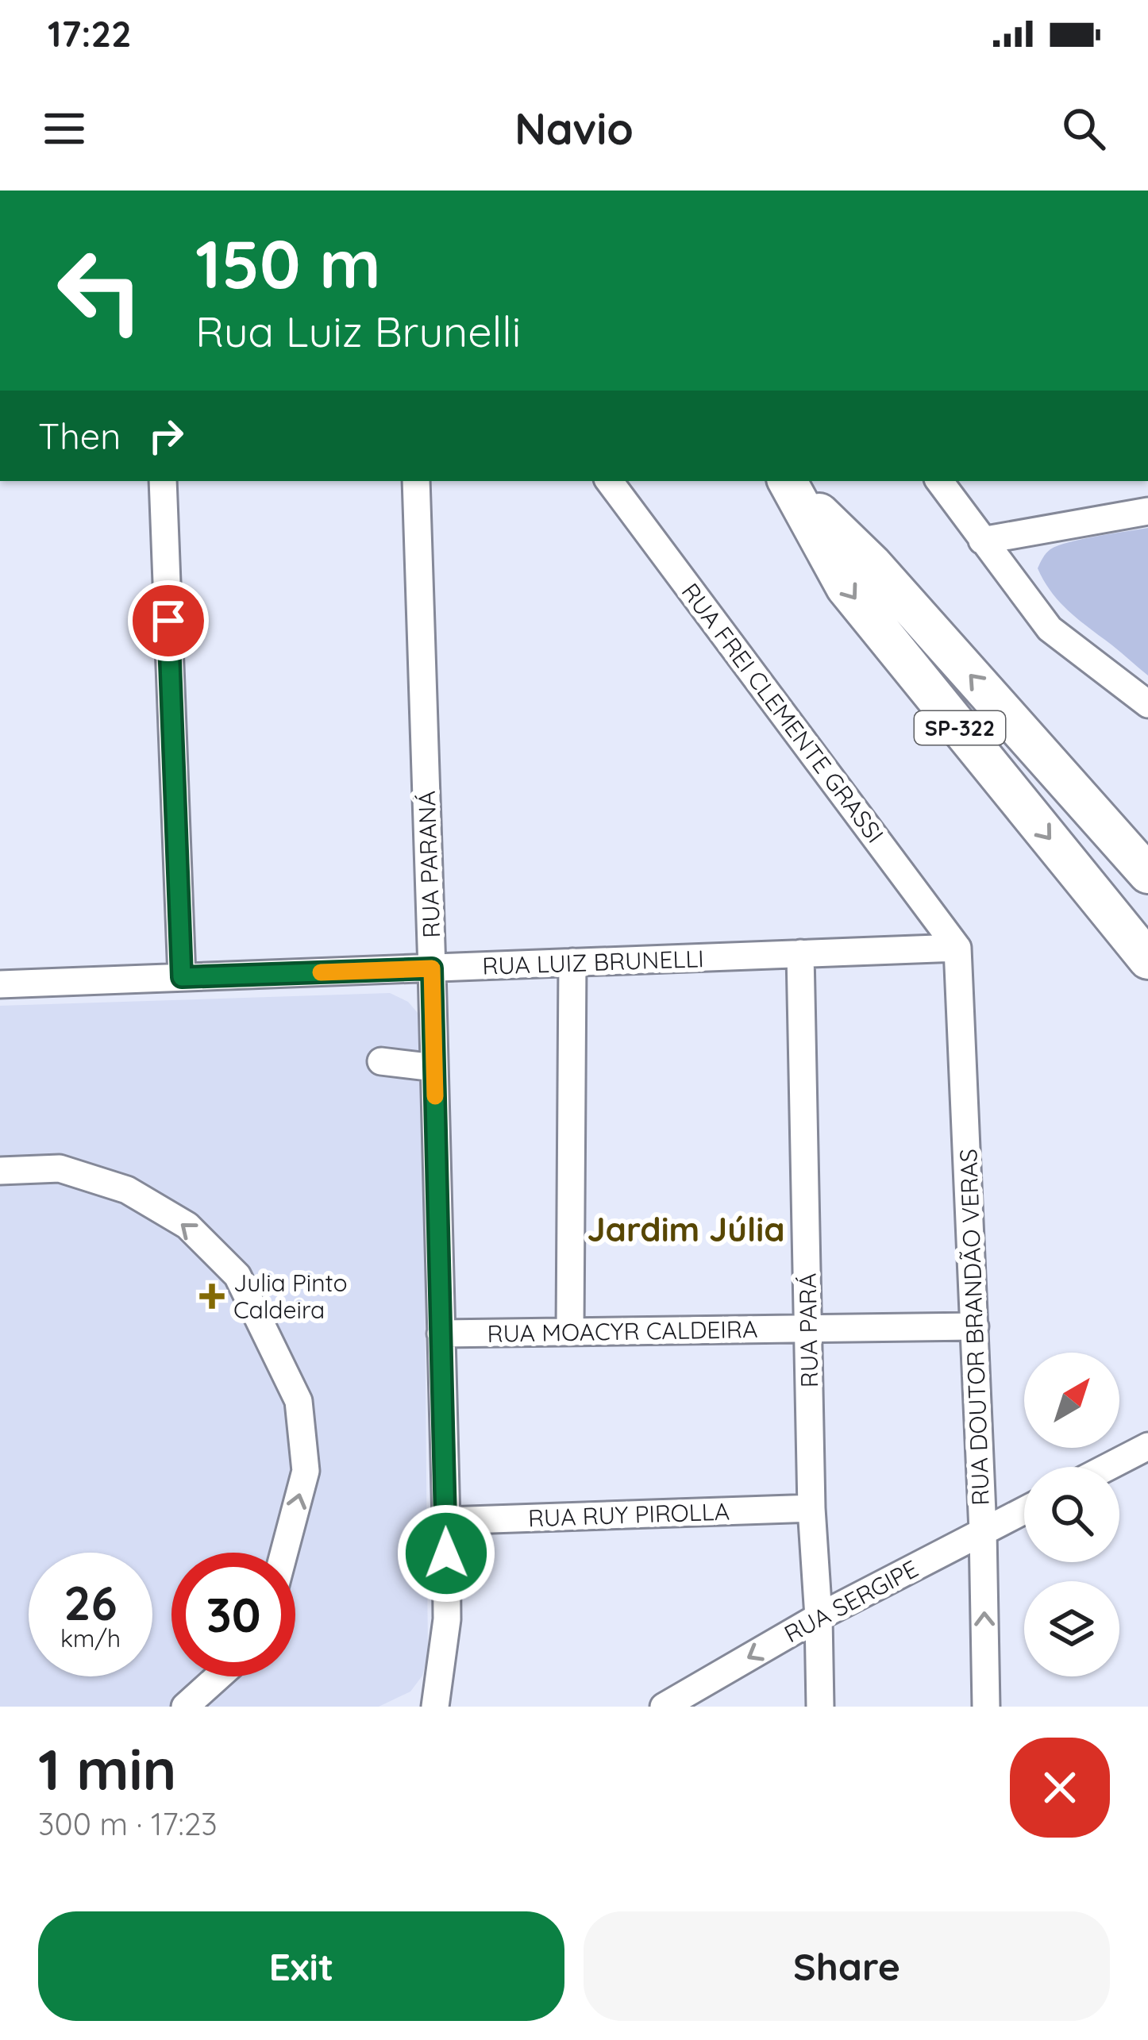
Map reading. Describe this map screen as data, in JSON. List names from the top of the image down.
{
  "streets": {
    "highway": ["SP-322"],
    "street": [
      "RUA FREI CLEMENTE GRASSI",
      "RUA PARANÁ",
      "RUA LUIZ BRUNELLI",
      "RUA DOUTOR BRANDÃO VERAS",
      "RUA PARÁ",
      "RUA MOACYR CALDEIRA",
      "RUA RUY PIROLLA",
      "RUA SERGIPE"
    ]
  },
  "crossings": [
    ["RUA FREI CLEMENTE GRASSI", "RUA LUIZ BRUNELLI"],
    ["RUA FREI CLEMENTE GRASSI", "RUA DOUTOR BRANDÃO VERAS"],
    ["RUA PARANÁ", "RUA LUIZ BRUNELLI"],
    ["RUA PARANÁ", "RUA MOACYR CALDEIRA"],
    ["RUA PARANÁ", "RUA RUY PIROLLA"],
    ["RUA LUIZ BRUNELLI", "RUA DOUTOR BRANDÃO VERAS"],
    ["RUA LUIZ BRUNELLI", "RUA PARÁ"],
    ["RUA DOUTOR BRANDÃO VERAS", "RUA MOACYR CALDEIRA"],
    ["RUA DOUTOR BRANDÃO VERAS", "RUA SERGIPE"],
    ["RUA PARÁ", "RUA MOACYR CALDEIRA"],
    ["RUA PARÁ", "RUA RUY PIROLLA"],
    ["RUA PARÁ", "RUA SERGIPE"]
  ],
  "one_way": ["RUA SERGIPE"],
  "districts": ["Jardim Júlia"],
  "places": {
    "health": ["Julia Pinto Caldeira"]
  },
  "north": "top right",
  "page": {
    "status": "17:22",
    "header": "Navio",
    "turn": ["150 m", "Rua Luiz Brunelli"],
    "then": "Then",
    "speed": "26 km/h",
    "limit": "30",
    "heading": ["1 min", "300 m · 17:23"],
    "buttons": ["Exit", "Share"]
  }
}
